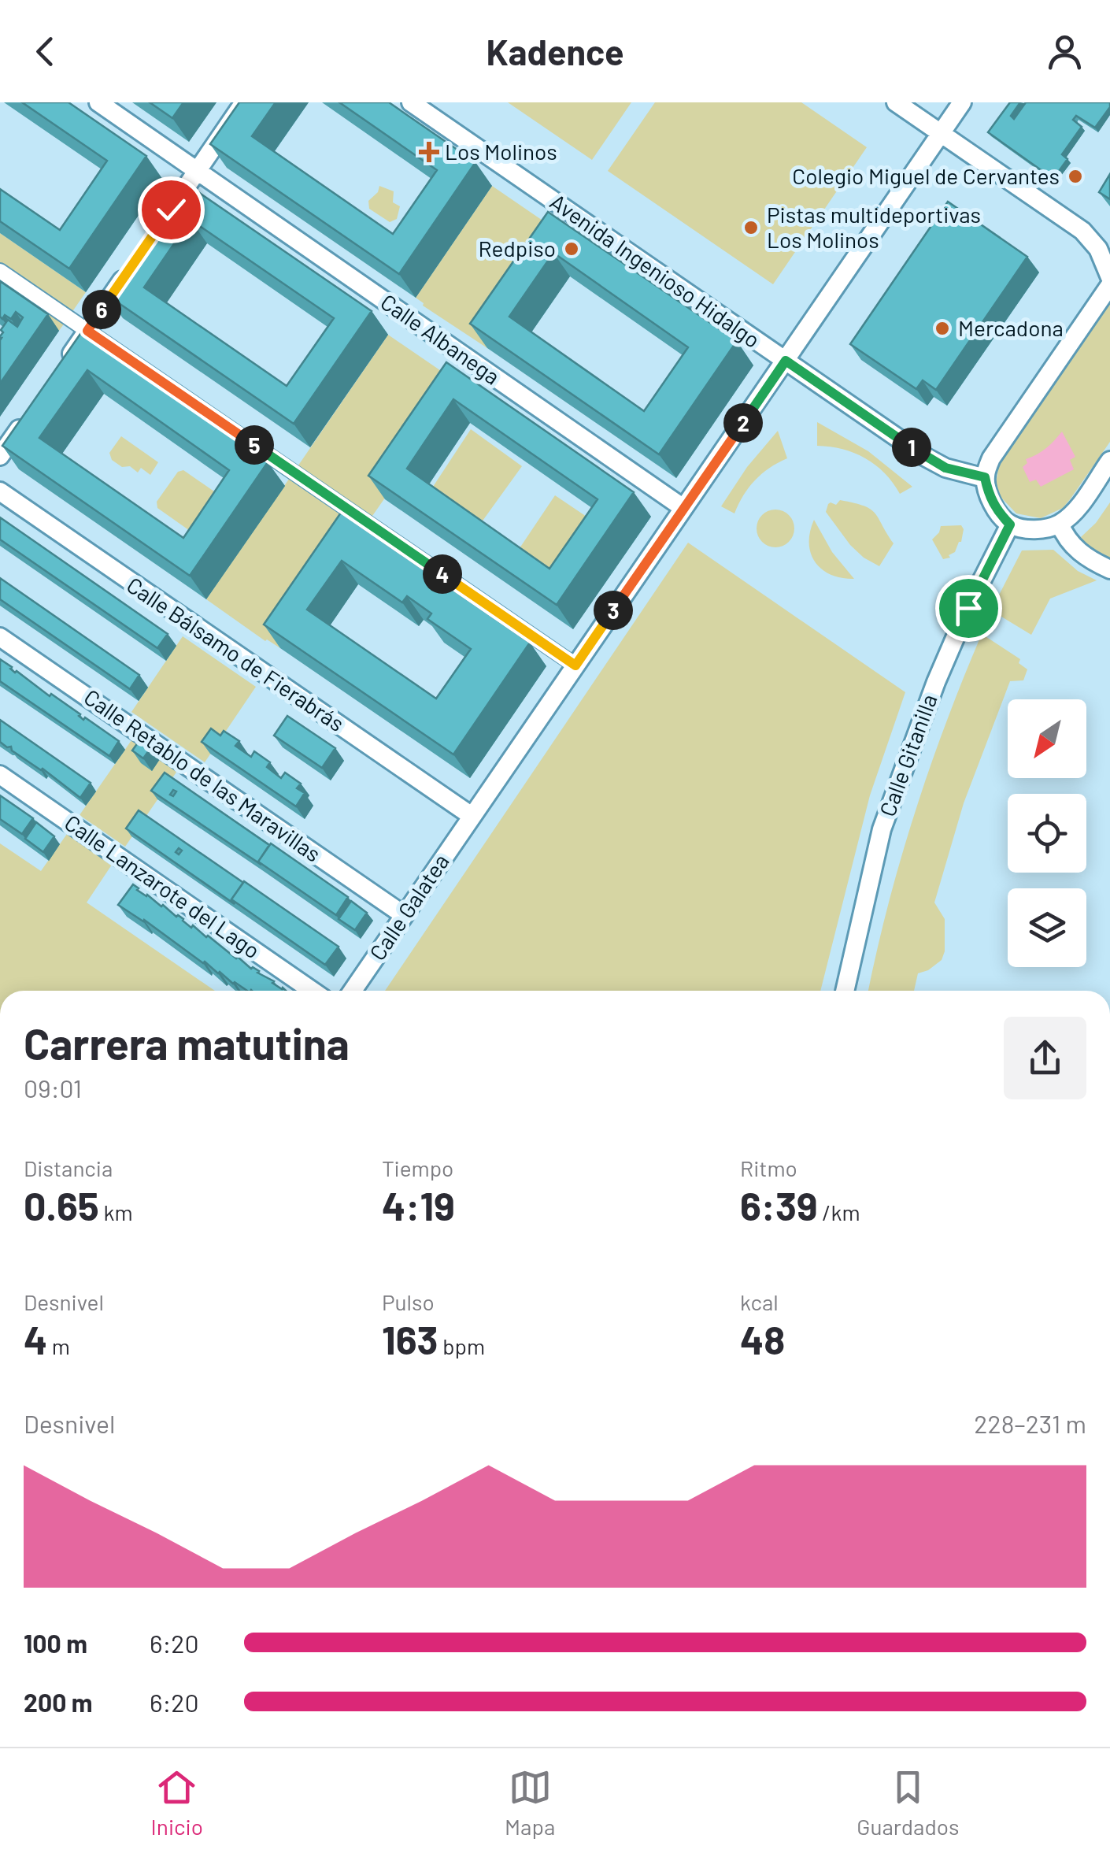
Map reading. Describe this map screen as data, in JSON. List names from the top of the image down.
{
  "streets": {
    "street": [
      "Avenida Ingenioso Hidalgo",
      "Calle Albanega",
      "Calle Bálsamo de Fierabrás",
      "Calle Gitanilla",
      "Calle Retablo de las Maravillas",
      "Calle Lanzarote del Lago",
      "Calle Galatea"
    ]
  },
  "crossings": [
    ["Avenida Ingenioso Hidalgo", "Calle Galatea"],
    ["Calle Albanega", "Calle Galatea"],
    ["Calle Bálsamo de Fierabrás", "Calle Galatea"],
    ["Calle Retablo de las Maravillas", "Calle Galatea"]
  ],
  "places": {
    "health": ["Los Molinos"],
    "other": [
      "Colegio Miguel de Cervantes",
      "Pistas multideportivas Los Molinos",
      "Redpiso",
      "Mercadona"
    ]
  },
  "north": "bottom left",
  "page": {
    "header": "Kadence",
    "pins": [
      "6",
      "2",
      "5",
      "1",
      "4",
      "3"
    ],
    "heading": ["Carrera matutina", "09:01"],
    "stats": [
      ["Distancia", "0.65 km"],
      ["Tiempo", "4:19"],
      ["Ritmo", "6:39 /km"],
      ["Desnivel", "4 m"],
      ["Pulso", "163 bpm"],
      ["kcal", "48"]
    ],
    "chart": ["Desnivel", "228–231 m"],
    "list": [
      {
        "name": "100 m",
        "note": "6:20"
      },
      {
        "name": "200 m",
        "note": "6:20"
      }
    ],
    "tabs": ["Inicio", "Mapa", "Guardados"]
  }
}
